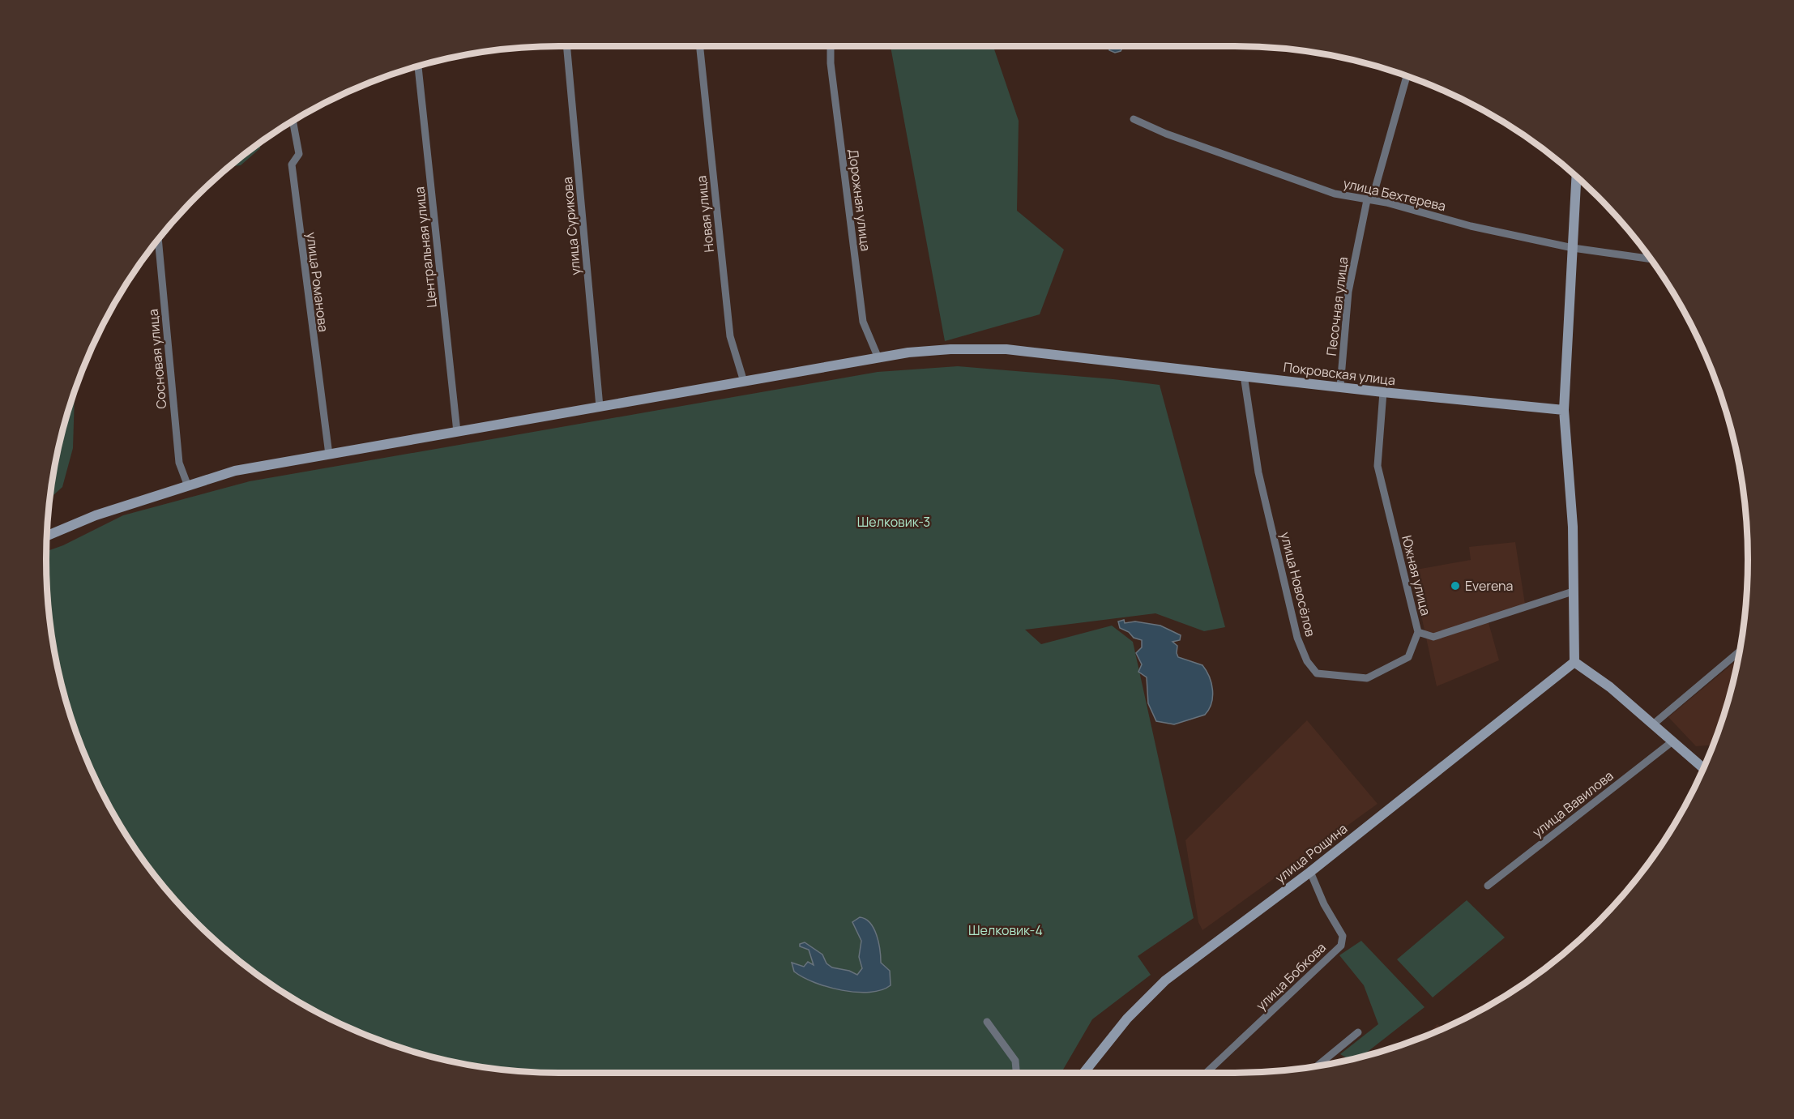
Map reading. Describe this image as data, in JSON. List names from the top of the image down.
{
  "streets": {
    "street": [
      "улица Бехтерева",
      "Дорожная улица",
      "Новая улица",
      "улица Сурикова",
      "Центральная улица",
      "улица Романова",
      "Песочная улица",
      "Сосновая улица",
      "Покровская улица",
      "Южная улица",
      "улица Новосёлов",
      "улица Вавилова",
      "улица Рощина",
      "улица Бобкова"
    ]
  },
  "crossings": [
    ["улица Бехтерева", "Песочная улица"],
    ["Дорожная улица", "Покровская улица"],
    ["Новая улица", "Покровская улица"],
    ["улица Сурикова", "Покровская улица"],
    ["Центральная улица", "Покровская улица"],
    ["улица Романова", "Покровская улица"],
    ["Песочная улица", "Покровская улица"],
    ["Сосновая улица", "Покровская улица"],
    ["Покровская улица", "Южная улица"],
    ["Покровская улица", "улица Новосёлов"],
    ["Южная улица", "улица Новосёлов"],
    ["улица Рощина", "улица Бобкова"]
  ],
  "parks": ["Шелковик-3", "Шелковик-4"],
  "places": ["Everena"]
}
